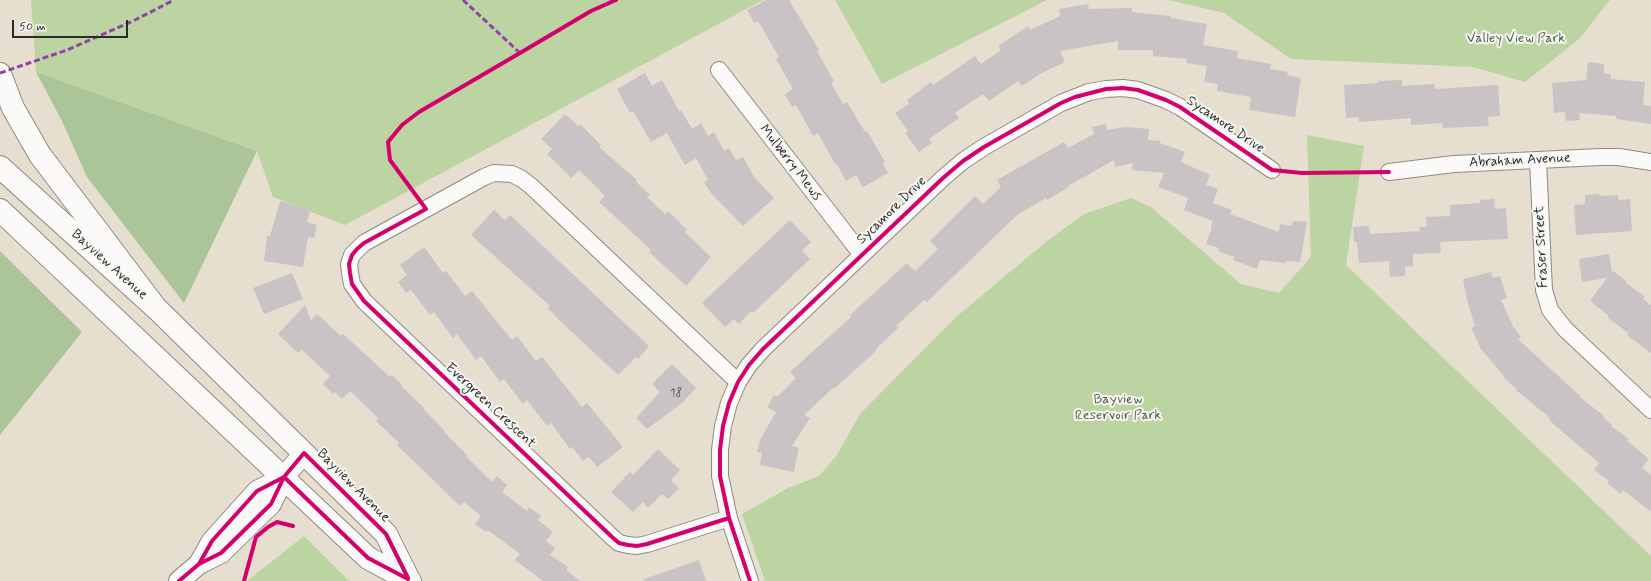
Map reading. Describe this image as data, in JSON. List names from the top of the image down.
{
  "streets": {
    "main road": ["Bayview Avenue"],
    "street": [
      "Sycamore Drive",
      "Abraham Avenue",
      "Mulberry Mews",
      "Fraser Street",
      "Evergreen Crescent"
    ]
  },
  "crossings": [
    ["Sycamore Drive", "Mulberry Mews"],
    ["Sycamore Drive", "Evergreen Crescent"],
    ["Abraham Avenue", "Fraser Street"]
  ],
  "parks": ["Valley View Park", "Bayview Reservoir Park"],
  "house_numbers": ["18"],
  "scale_bar": "50 m"
}
